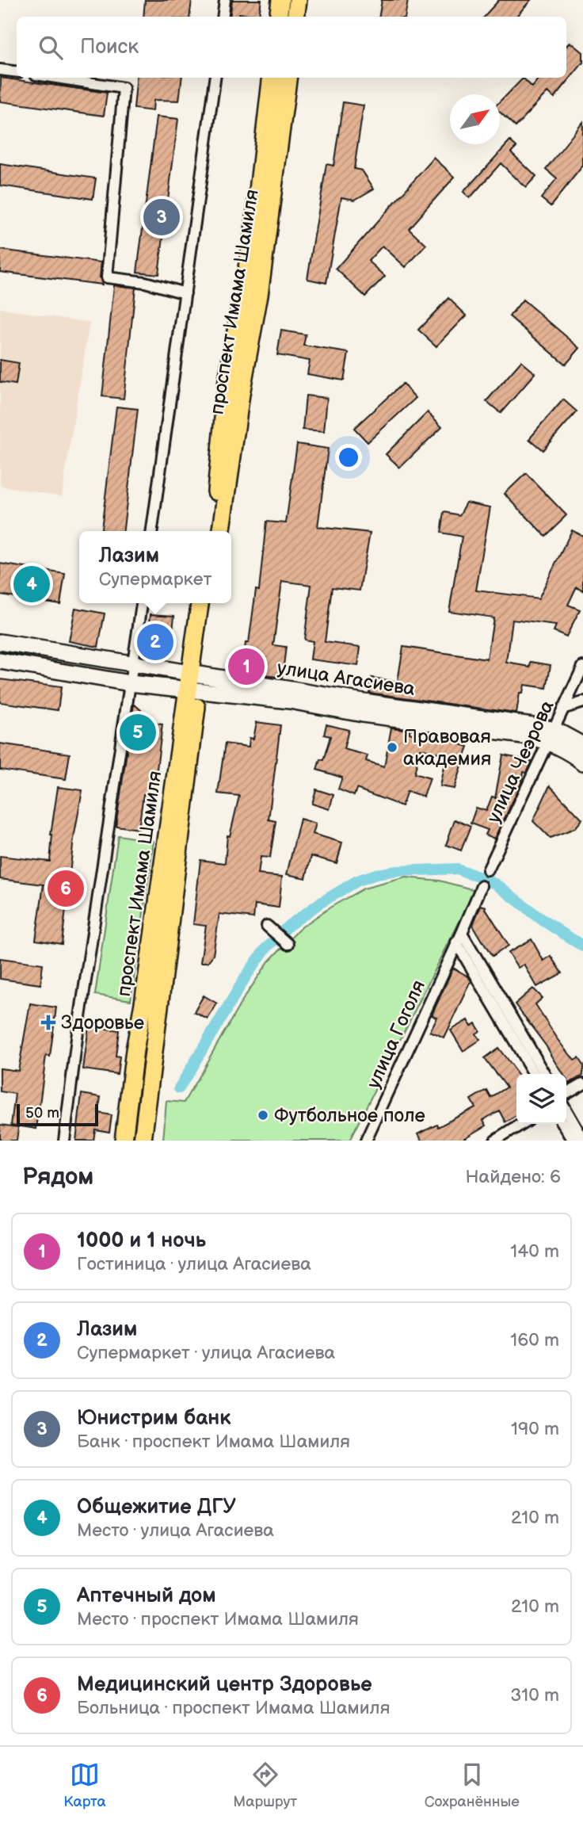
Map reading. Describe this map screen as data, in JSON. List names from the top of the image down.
{
  "streets": {
    "main road": ["проспект Имама Шамиля", "улица Агасиева"],
    "street": ["улица Чеэрова", "улица Гоголя"]
  },
  "crossings": [
    ["проспект Имама Шамиля", "улица Агасиева"],
    ["улица Агасиева", "улица Чеэрова"]
  ],
  "places": {
    "other": ["Правовая академия", "Футбольное поле"],
    "health": ["Здоровье"]
  },
  "scale_bar": "50 m",
  "north": "top right",
  "page": {
    "search": "Поиск",
    "pins": [
      "3",
      "4",
      "2",
      "1",
      "5",
      "6"
    ],
    "popup": ["Лазим", "Супермаркет"],
    "scale": "50 m",
    "heading": ["Рядом", "Найдено: 6"],
    "list": [
      {
        "mark": "1",
        "name": "1000 и 1 ночь",
        "note": "Гостиница · улица Агасиева",
        "value": "140 m"
      },
      {
        "mark": "2",
        "name": "Лазим",
        "note": "Супермаркет · улица Агасиева",
        "value": "160 m"
      },
      {
        "mark": "3",
        "name": "Юнистрим банк",
        "note": "Банк · проспект Имама Шамиля",
        "value": "190 m"
      },
      {
        "mark": "4",
        "name": "Общежитие ДГУ",
        "note": "Место · улица Агасиева",
        "value": "210 m"
      },
      {
        "mark": "5",
        "name": "Аптечный дом",
        "note": "Место · проспект Имама Шамиля",
        "value": "210 m"
      },
      {
        "mark": "6",
        "name": "Медицинский центр Здоровье",
        "note": "Больница · проспект Имама Шамиля",
        "value": "310 m"
      }
    ],
    "nav": ["Карта", "Маршрут", "Сохранённые"]
  }
}
